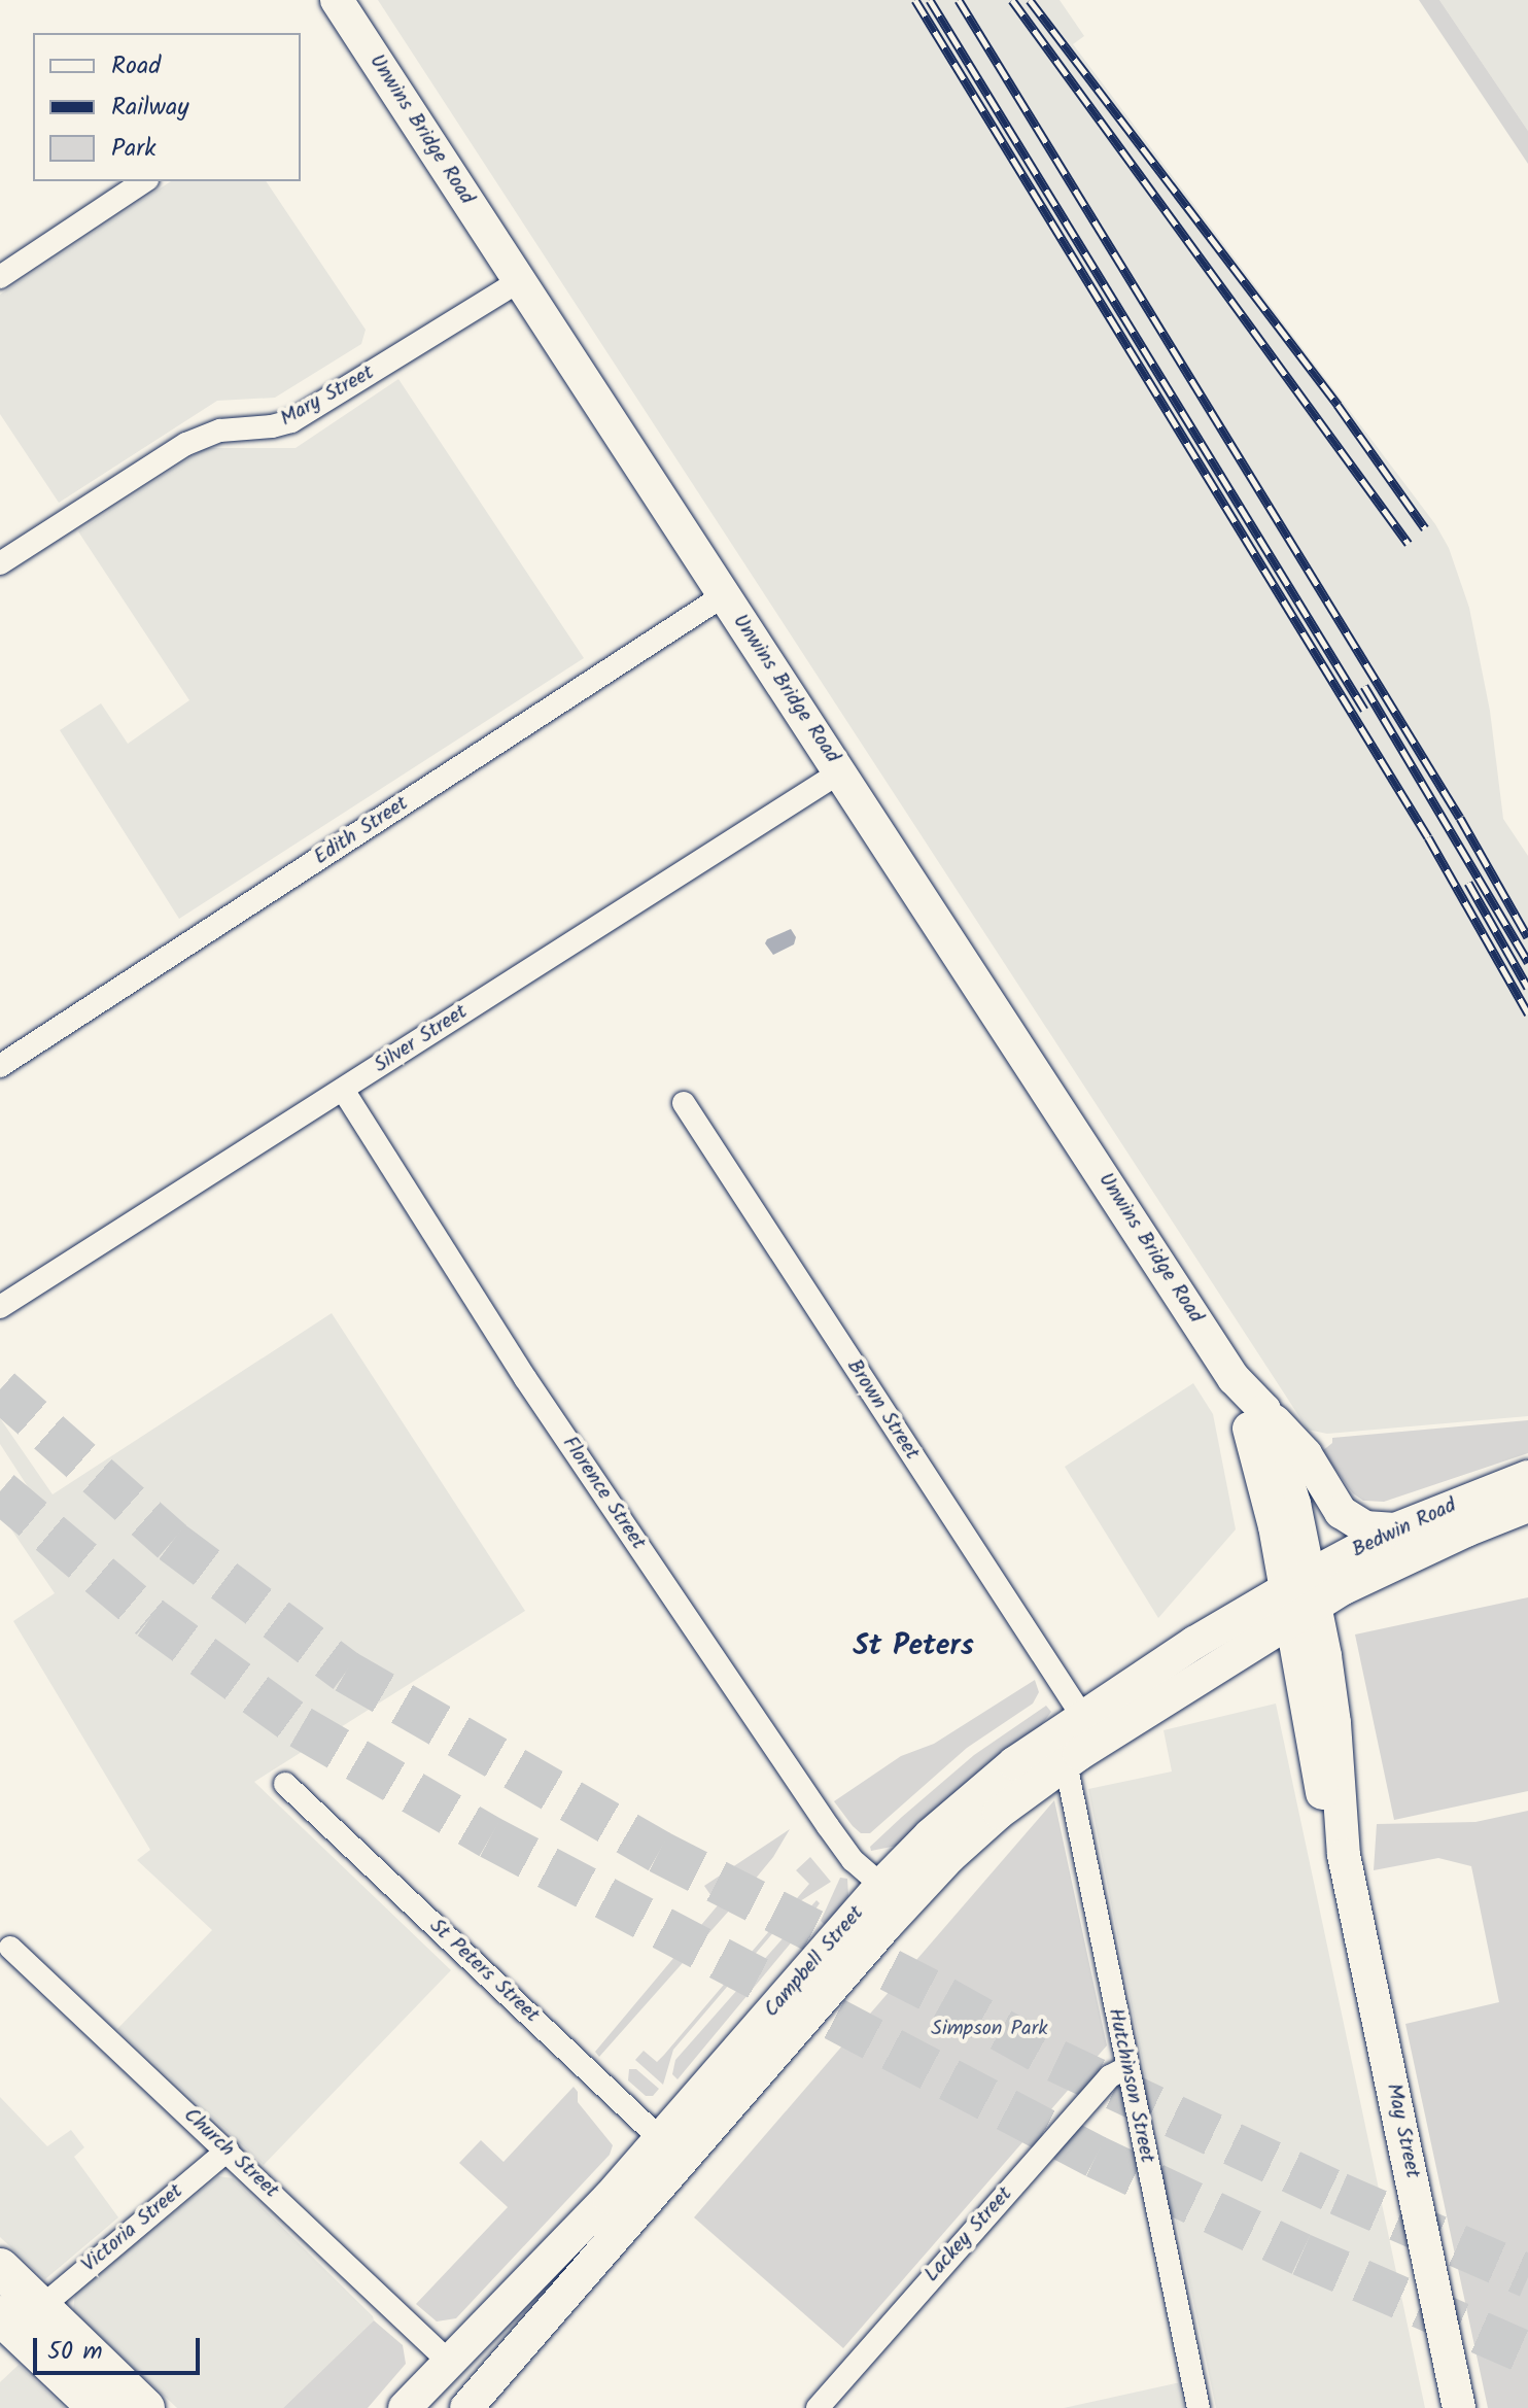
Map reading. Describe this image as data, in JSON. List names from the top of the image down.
{
  "streets": {
    "main road": [
      "Unwins Bridge Road",
      "Bedwin Road",
      "Campbell Street",
      "May Street"
    ],
    "street": [
      "Mary Street",
      "Edith Street",
      "Silver Street",
      "Brown Street",
      "Florence Street",
      "St Peters Street",
      "Hutchinson Street",
      "Church Street",
      "Victoria Street",
      "Lackey Street"
    ]
  },
  "crossings": [
    ["Unwins Bridge Road", "Mary Street"],
    ["Unwins Bridge Road", "Edith Street"],
    ["Unwins Bridge Road", "Silver Street"],
    ["Unwins Bridge Road", "Bedwin Road"],
    ["Unwins Bridge Road", "Campbell Street"],
    ["Unwins Bridge Road", "May Street"],
    ["Silver Street", "Florence Street"],
    ["Brown Street", "Campbell Street"],
    ["Florence Street", "Campbell Street"],
    ["Bedwin Road", "Campbell Street"],
    ["Bedwin Road", "May Street"],
    ["Campbell Street", "St Peters Street"],
    ["Campbell Street", "Hutchinson Street"],
    ["Campbell Street", "May Street"],
    ["Campbell Street", "Church Street"],
    ["Hutchinson Street", "Lackey Street"],
    ["Church Street", "Victoria Street"]
  ],
  "districts": ["St Peters"],
  "parks": ["Simpson Park"],
  "legend": ["Road", "Railway", "Park"],
  "scale_bar": "50 m"
}
